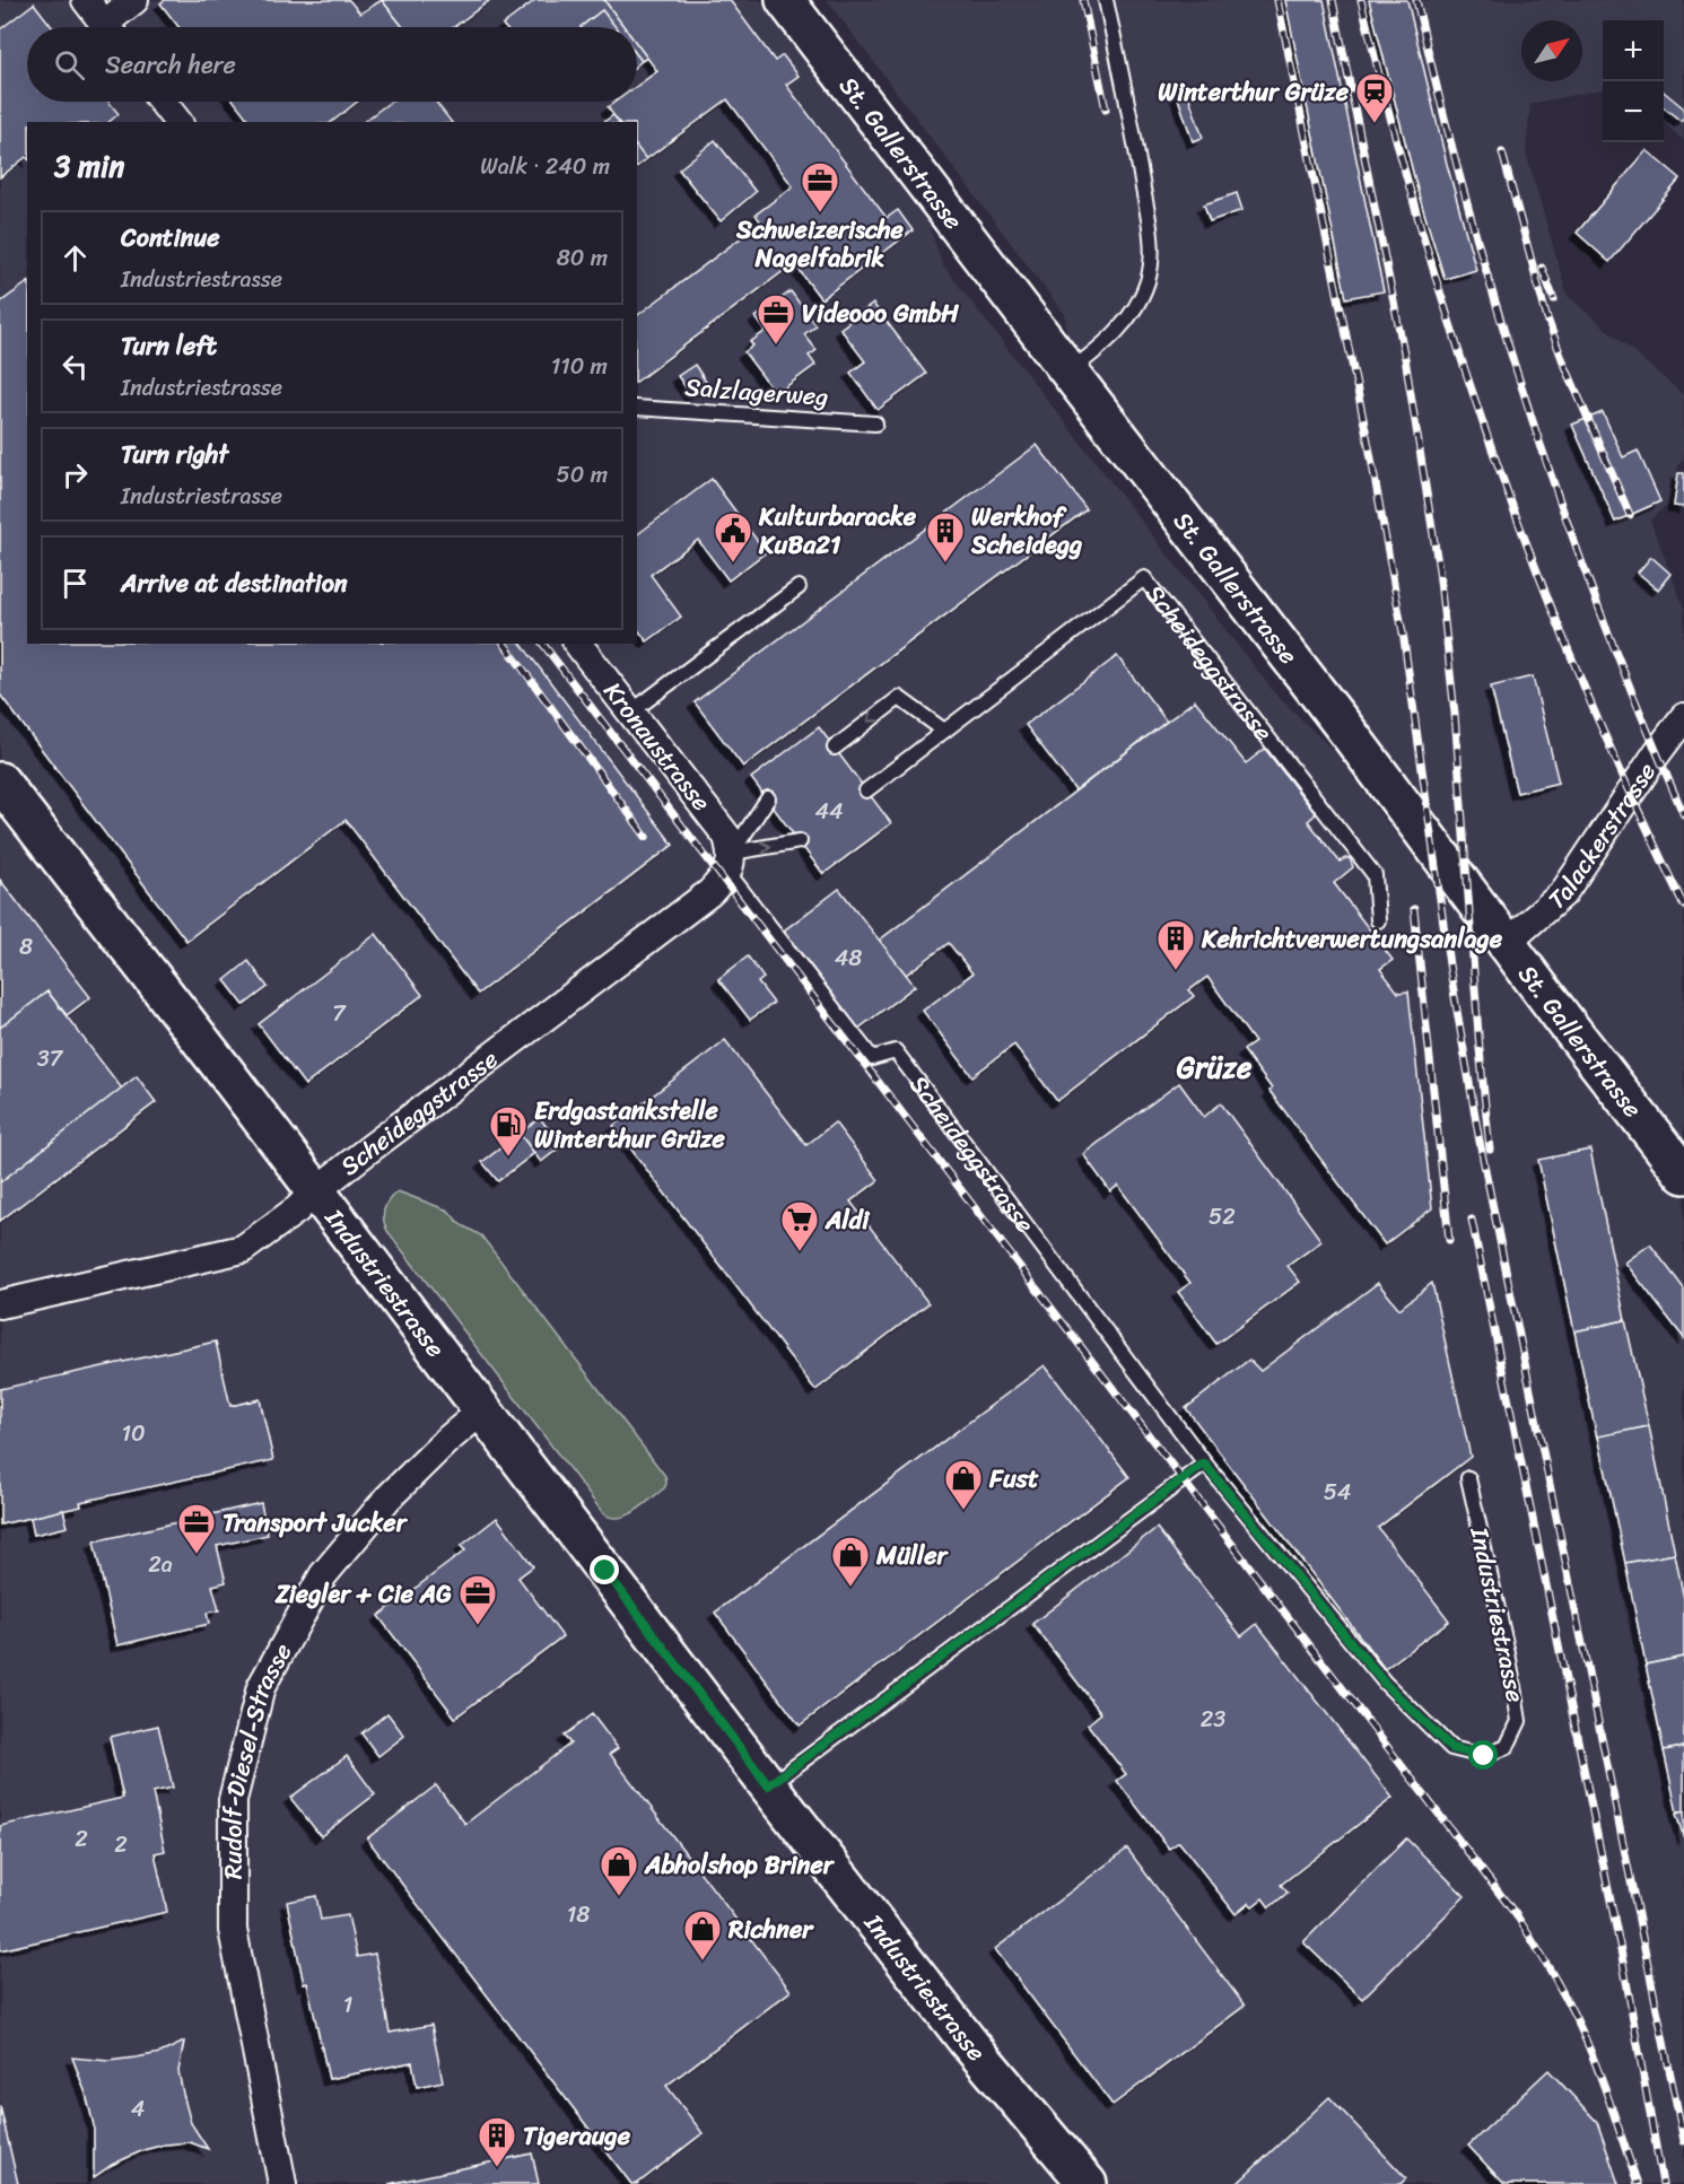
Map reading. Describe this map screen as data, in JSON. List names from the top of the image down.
{
  "streets": {
    "street": [
      "St. Gallerstrasse",
      "Scheideggstrasse",
      "Kronaustrasse",
      "Talackerstrasse",
      "Industriestrasse",
      "Rudolf-Diesel-Strasse"
    ],
    "lane": ["Salzlagerweg"]
  },
  "crossings": [
    ["St. Gallerstrasse", "Talackerstrasse"],
    ["Scheideggstrasse", "Kronaustrasse"],
    ["Scheideggstrasse", "Industriestrasse"],
    ["Industriestrasse", "Rudolf-Diesel-Strasse"]
  ],
  "districts": ["Grüze"],
  "places": {
    "station": ["Winterthur Grüze"],
    "office": [
      "Schweizerische Nagelfabrik",
      "Videooo GmbH",
      "Transport Jucker",
      "Ziegler + Cie AG"
    ],
    "public building": ["Kulturbaracke KuBa21"],
    "building": ["Werkhof Scheidegg", "Kehrichtverwertungsanlage", "Tigerauge"],
    "fuel station": ["Erdgastankstelle Winterthur Grüze"],
    "supermarket": ["Aldi"],
    "shop": [
      "Fust",
      "Müller",
      "Abholshop Briner",
      "Richner"
    ]
  },
  "house_numbers": [
    "44",
    "8",
    "48",
    "7",
    "37",
    "52",
    "10",
    "54",
    "2a",
    "23",
    "2",
    "2",
    "18",
    "1",
    "4"
  ],
  "north": "top right",
  "page": {
    "map_buttons": ["+", "−"],
    "search": "Search here",
    "heading": ["3 min", "Walk · 240 m"],
    "list": [
      ["Continue", "Industriestrasse", "80 m"],
      ["Turn left", "Industriestrasse", "110 m"],
      ["Turn right", "Industriestrasse", "50 m"],
      "Arrive at destination"
    ]
  }
}
